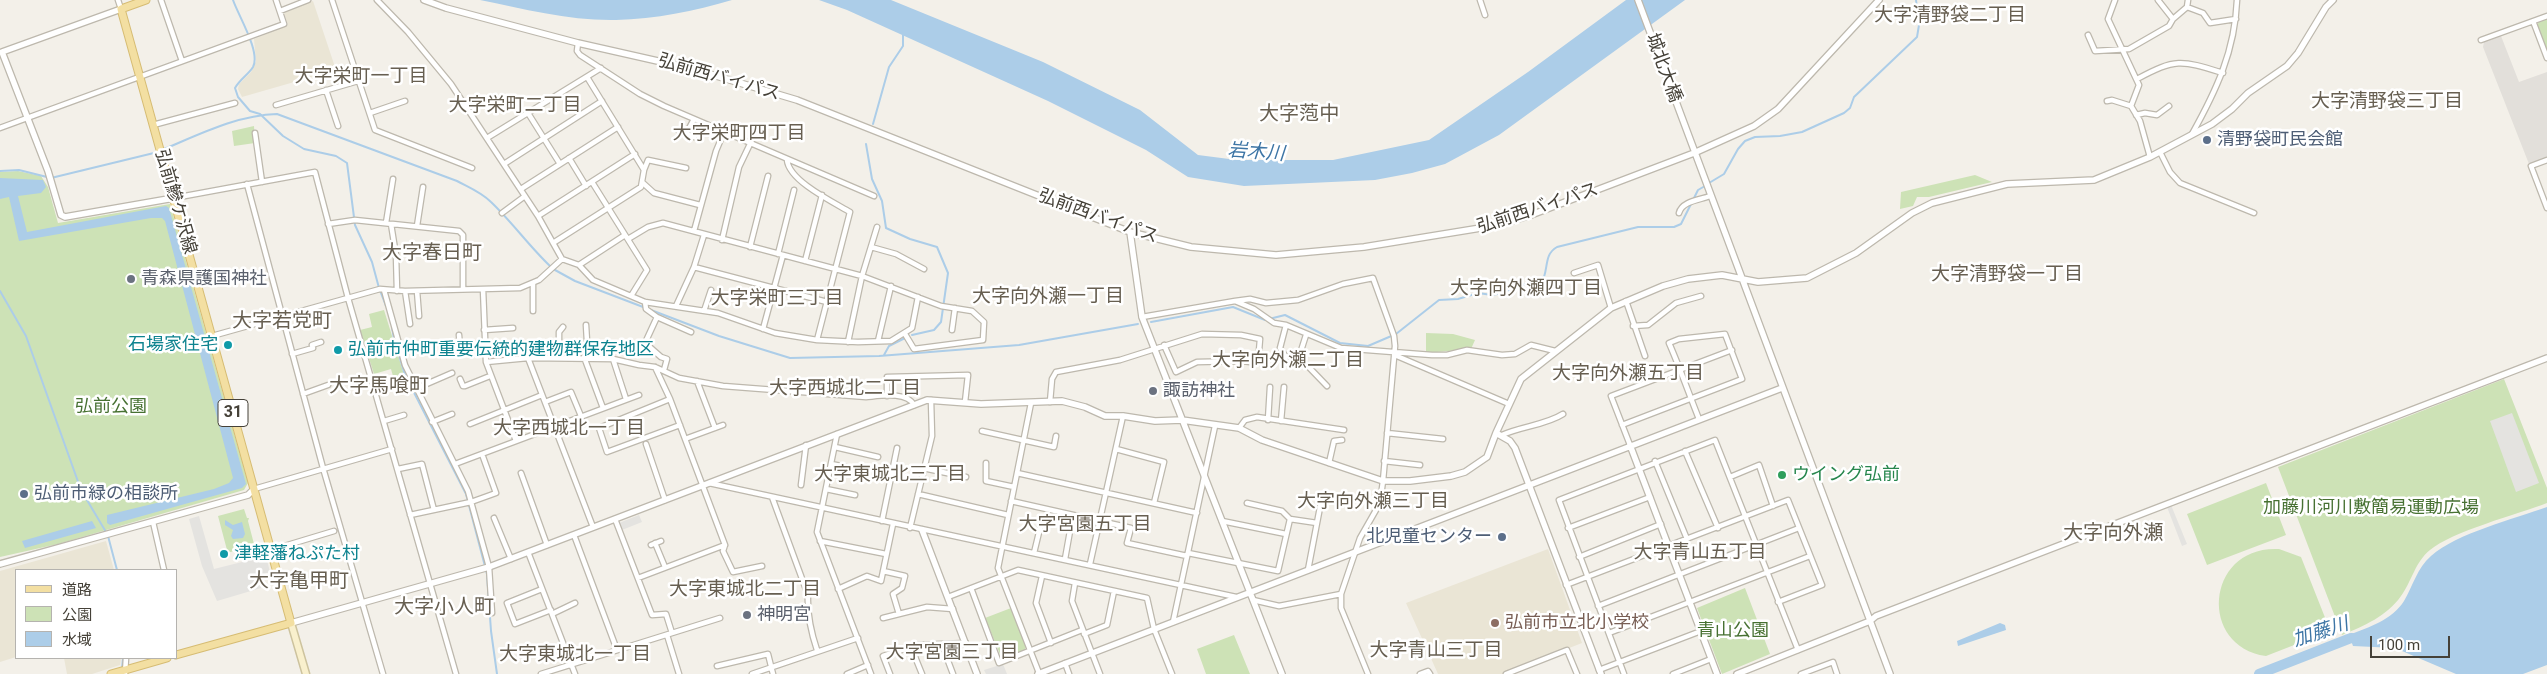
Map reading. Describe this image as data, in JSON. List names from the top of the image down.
{
  "streets": {
    "main road": ["弘前鰺ケ沢線", "31"],
    "street": ["城北大橋", "弘前西バイパス"]
  },
  "crossings": [
    ["城北大橋", "弘前西バイパス"]
  ],
  "districts": [
    "大字清野袋二丁目",
    "大字栄町一丁目",
    "大字清野袋三丁目",
    "大字栄町二丁目",
    "大字萢中",
    "大字栄町四丁目",
    "大字春日町",
    "大字清野袋一丁目",
    "大字向外瀬四丁目",
    "大字向外瀬一丁目",
    "大字栄町三丁目",
    "大字若党町",
    "大字向外瀬二丁目",
    "大字向外瀬五丁目",
    "大字馬喰町",
    "大字西城北二丁目",
    "大字西城北一丁目",
    "大字東城北三丁目",
    "大字向外瀬三丁目",
    "大字宮園五丁目",
    "大字向外瀬",
    "大字青山五丁目",
    "大字亀甲町",
    "大字東城北二丁目",
    "大字小人町",
    "大字青山三丁目",
    "大字宮園三丁目",
    "大字東城北一丁目"
  ],
  "water": ["岩木川", "加藤川"],
  "parks": ["弘前公園", "加藤川河川敷簡易運動広場", "青山公園"],
  "places": [
    "清野袋町民会館",
    "青森県護国神社",
    "石場家住宅",
    "弘前市仲町重要伝統的建物群保存地区",
    "諏訪神社",
    "ウイング弘前",
    "弘前市緑の相談所",
    "北児童センター",
    "津軽藩ねぷた村",
    "神明宮",
    "弘前市立北小学校"
  ],
  "legend": ["道路", "公園", "水域"],
  "scale_bar": "100 m"
}
